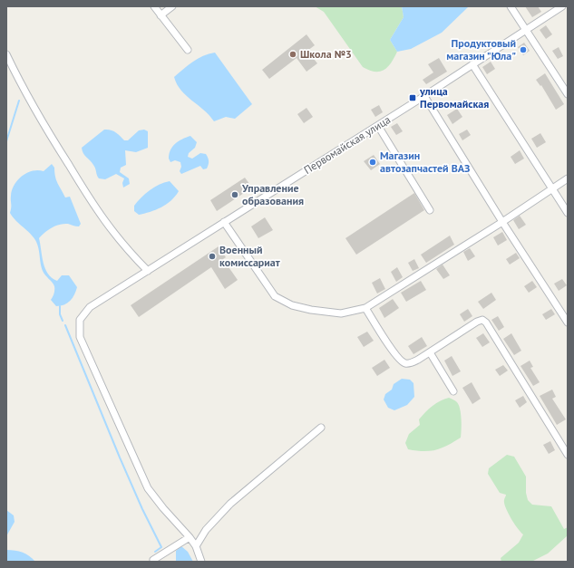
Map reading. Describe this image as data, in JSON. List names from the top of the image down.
{
  "streets": {
    "street": ["Первомайская улица"]
  },
  "places": {
    "other": [
      "Продуктовый магазин \"Юла\"",
      "Школа №3",
      "Магазин автозапчастей ВАЗ",
      "Управление образования",
      "Военный комиссариат"
    ],
    "transit": ["улица Первомайская"]
  }
}
